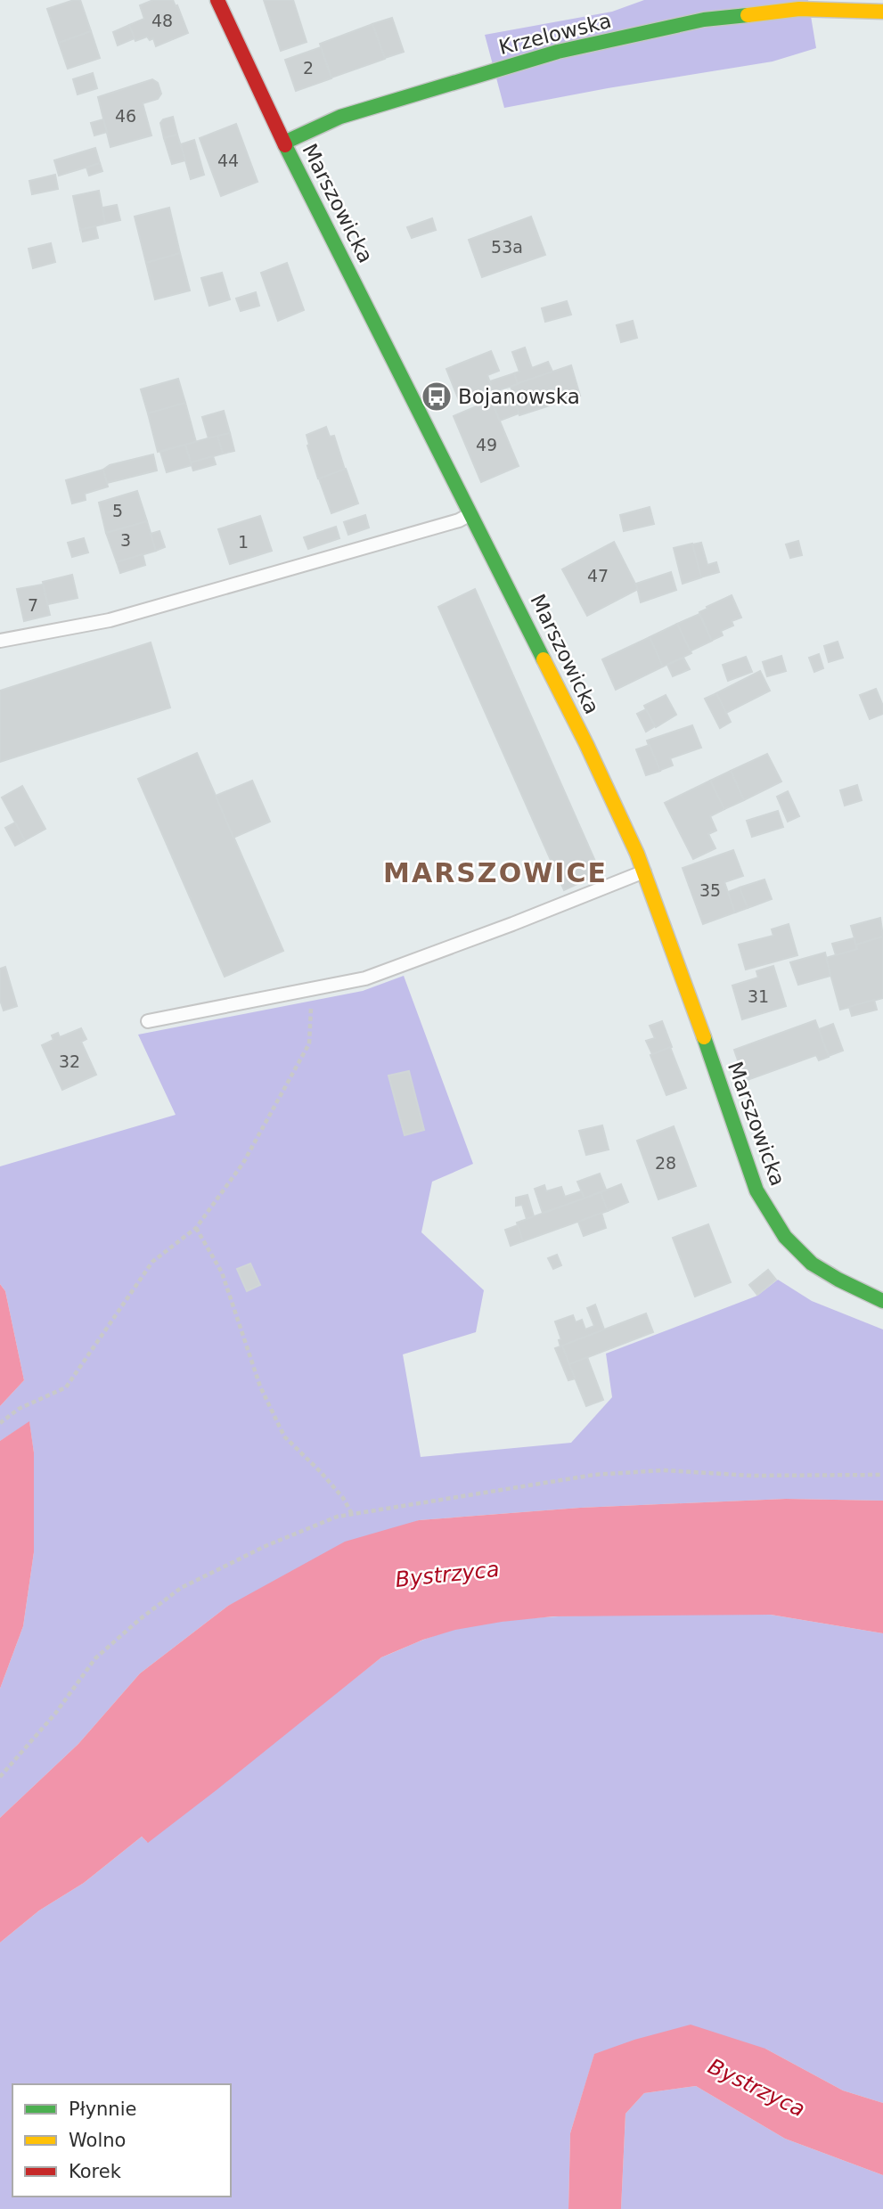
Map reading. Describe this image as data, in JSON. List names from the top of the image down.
{
  "streets": {
    "street": ["Krzelowska", "Marszowicka"]
  },
  "crossings": [
    ["Krzelowska", "Marszowicka"]
  ],
  "districts": ["MARSZOWICE"],
  "water": ["Bystrzyca"],
  "places": {
    "bus stop": ["Bojanowska"]
  },
  "house_numbers": [
    "48",
    "2",
    "46",
    "44",
    "53a",
    "49",
    "5",
    "3",
    "1",
    "47",
    "7",
    "35",
    "31",
    "32",
    "28"
  ],
  "legend": ["Płynnie", "Wolno", "Korek"]
}
